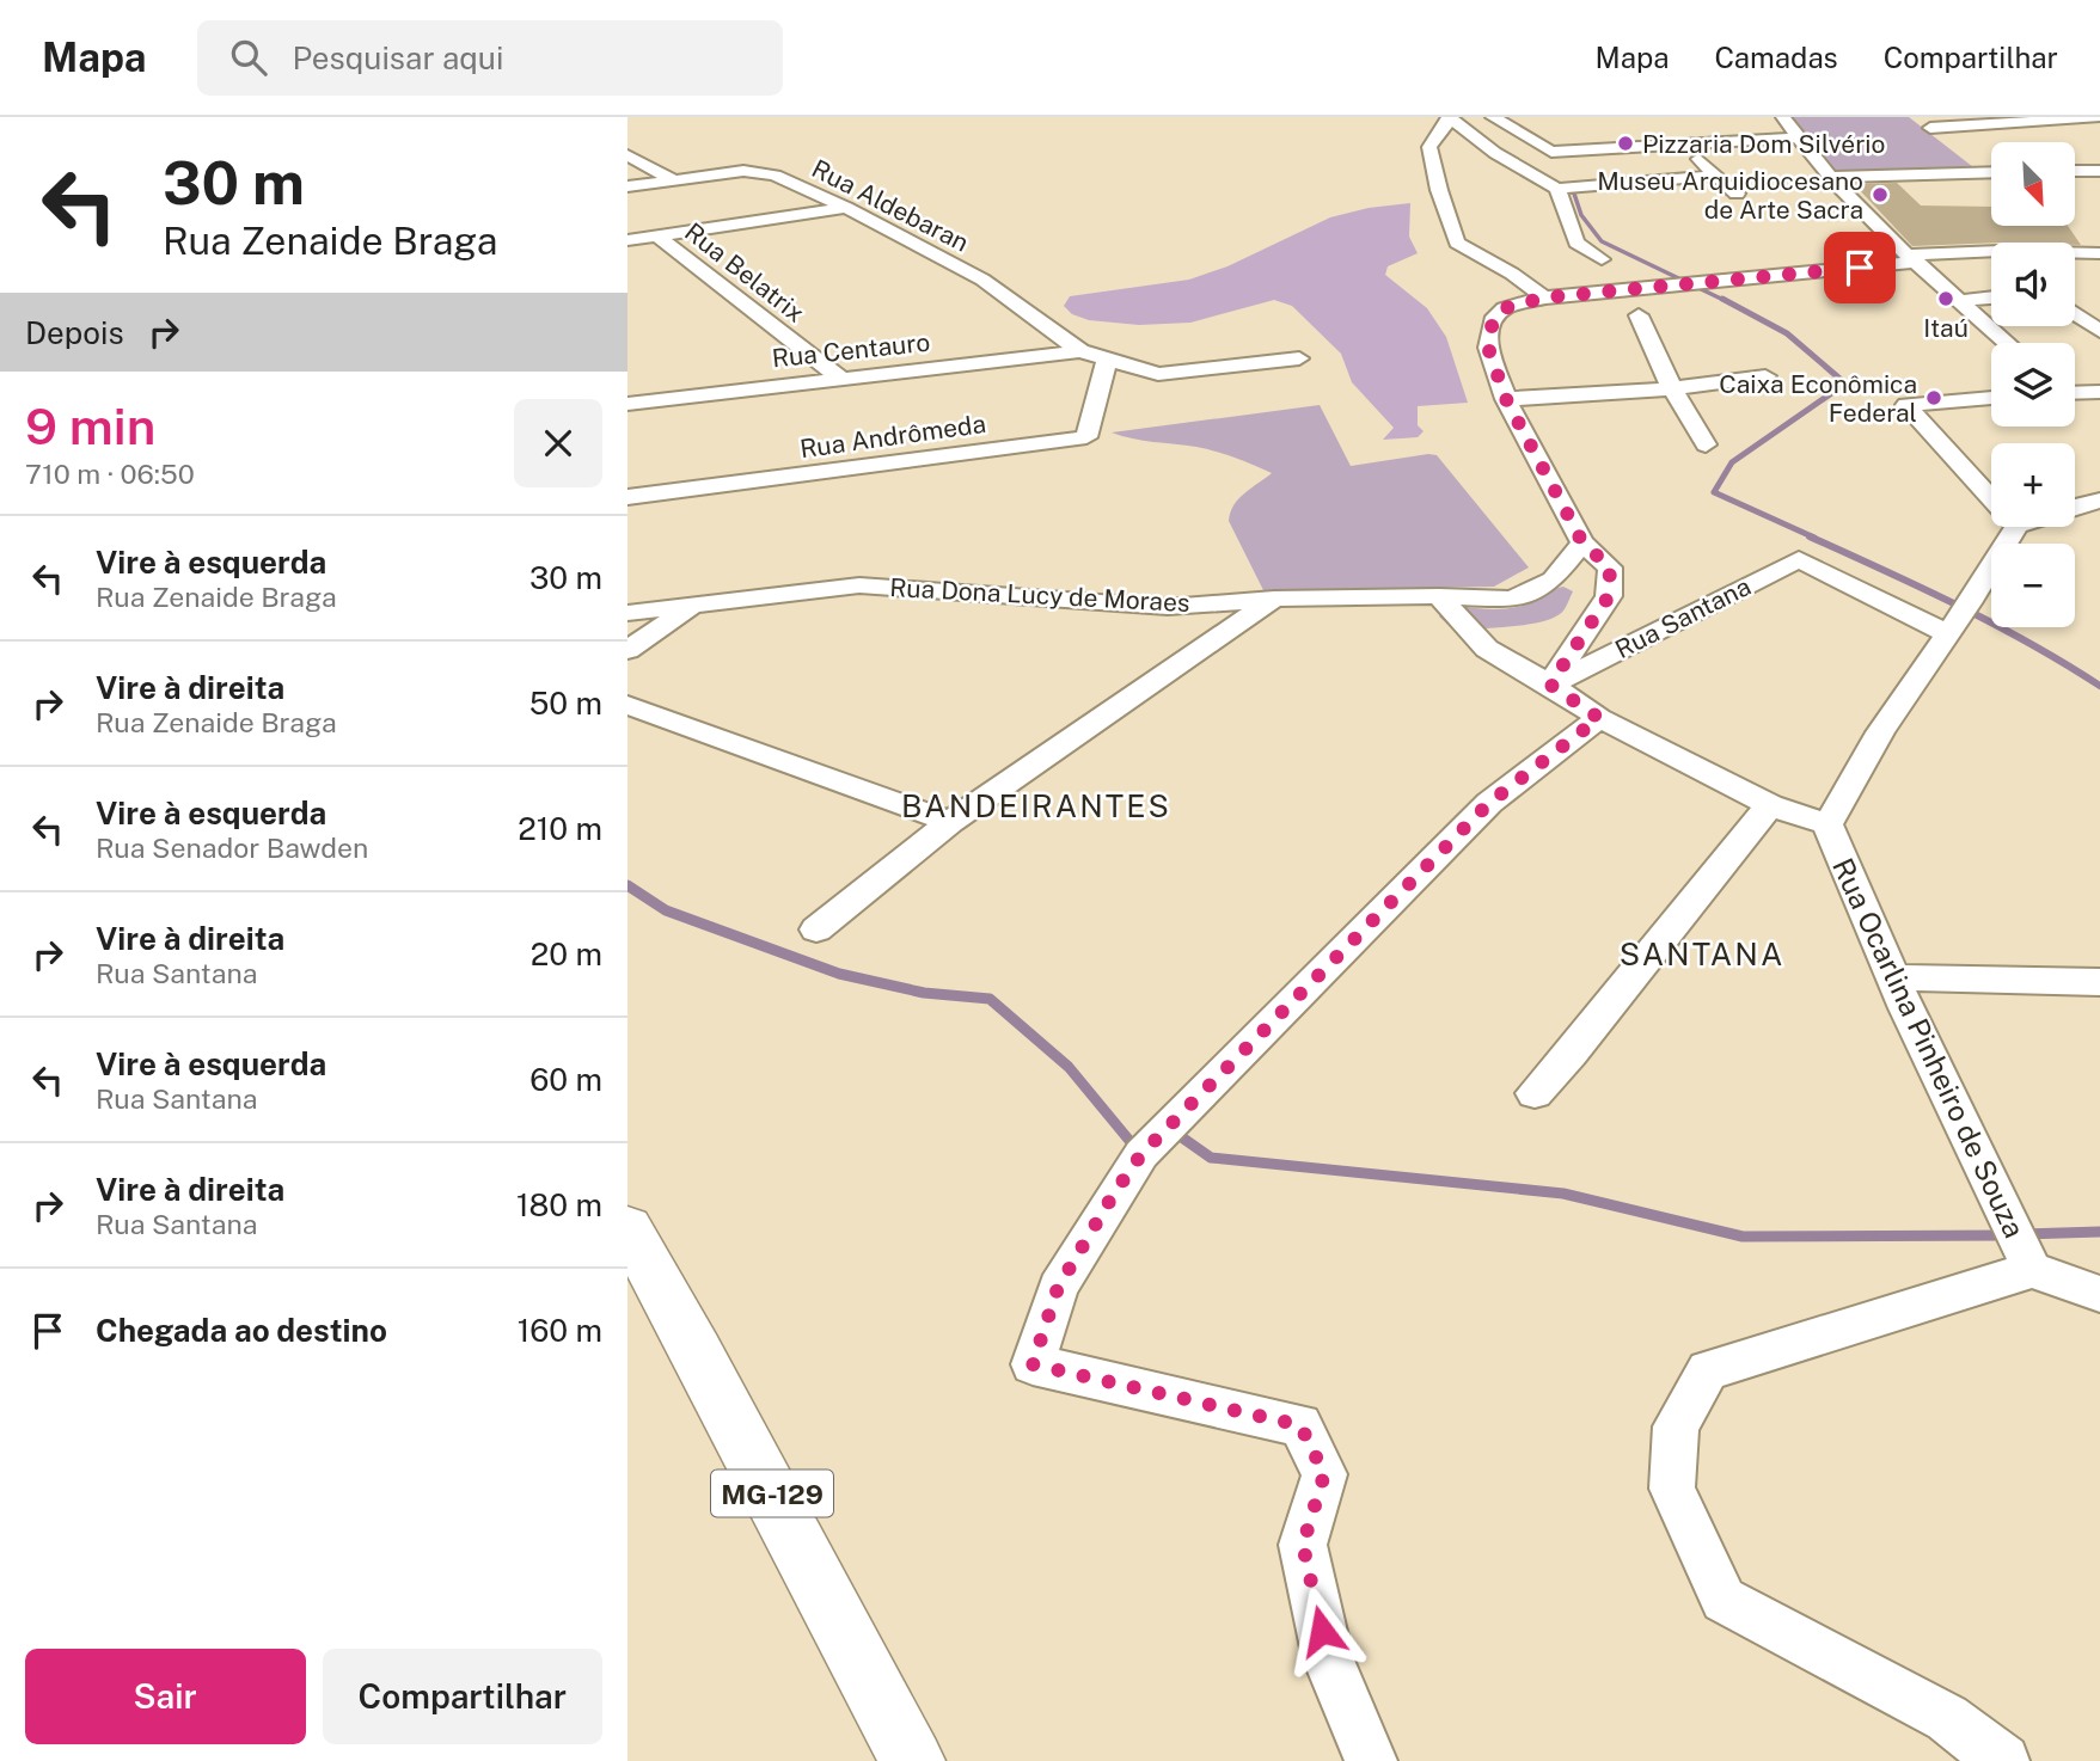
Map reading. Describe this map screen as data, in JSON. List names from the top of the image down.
{
  "streets": {
    "main road": ["MG-129"],
    "street": [
      "Rua Aldebaran",
      "Rua Belatrix",
      "Rua Centauro",
      "Rua Andrômeda",
      "Rua Dona Lucy de Moraes",
      "Rua Santana",
      "Rua Ocarlina Pinheiro de Souza"
    ]
  },
  "crossings": [
    ["Rua Aldebaran", "Rua Centauro"],
    ["Rua Aldebaran", "Rua Andrômeda"],
    ["Rua Belatrix", "Rua Centauro"],
    ["Rua Dona Lucy de Moraes", "Rua Santana"]
  ],
  "districts": ["BANDEIRANTES", "SANTANA"],
  "places": [
    "Pizzaria Dom Silvério",
    "Museu Arquidiocesano de Arte Sacra",
    "Itaú",
    "Caixa Econômica Federal"
  ],
  "north": "bottom right",
  "page": {
    "header": "Mapa",
    "search": "Pesquisar aqui",
    "nav": ["Mapa", "Camadas", "Compartilhar"],
    "turn": ["30 m", "Rua Zenaide Braga"],
    "map_buttons": ["+", "−"],
    "then": "Depois",
    "heading": ["9 min", "710 m · 06:50"],
    "list": [
      {
        "name": "Vire à esquerda",
        "note": "Rua Zenaide Braga",
        "value": "30 m"
      },
      {
        "name": "Vire à direita",
        "note": "Rua Zenaide Braga",
        "value": "50 m"
      },
      {
        "name": "Vire à esquerda",
        "note": "Rua Senador Bawden",
        "value": "210 m"
      },
      {
        "name": "Vire à direita",
        "note": "Rua Santana",
        "value": "20 m"
      },
      {
        "name": "Vire à esquerda",
        "note": "Rua Santana",
        "value": "60 m"
      },
      {
        "name": "Vire à direita",
        "note": "Rua Santana",
        "value": "180 m"
      },
      {
        "name": "Chegada ao destino",
        "value": "160 m"
      }
    ],
    "buttons": ["Sair", "Compartilhar"]
  }
}
